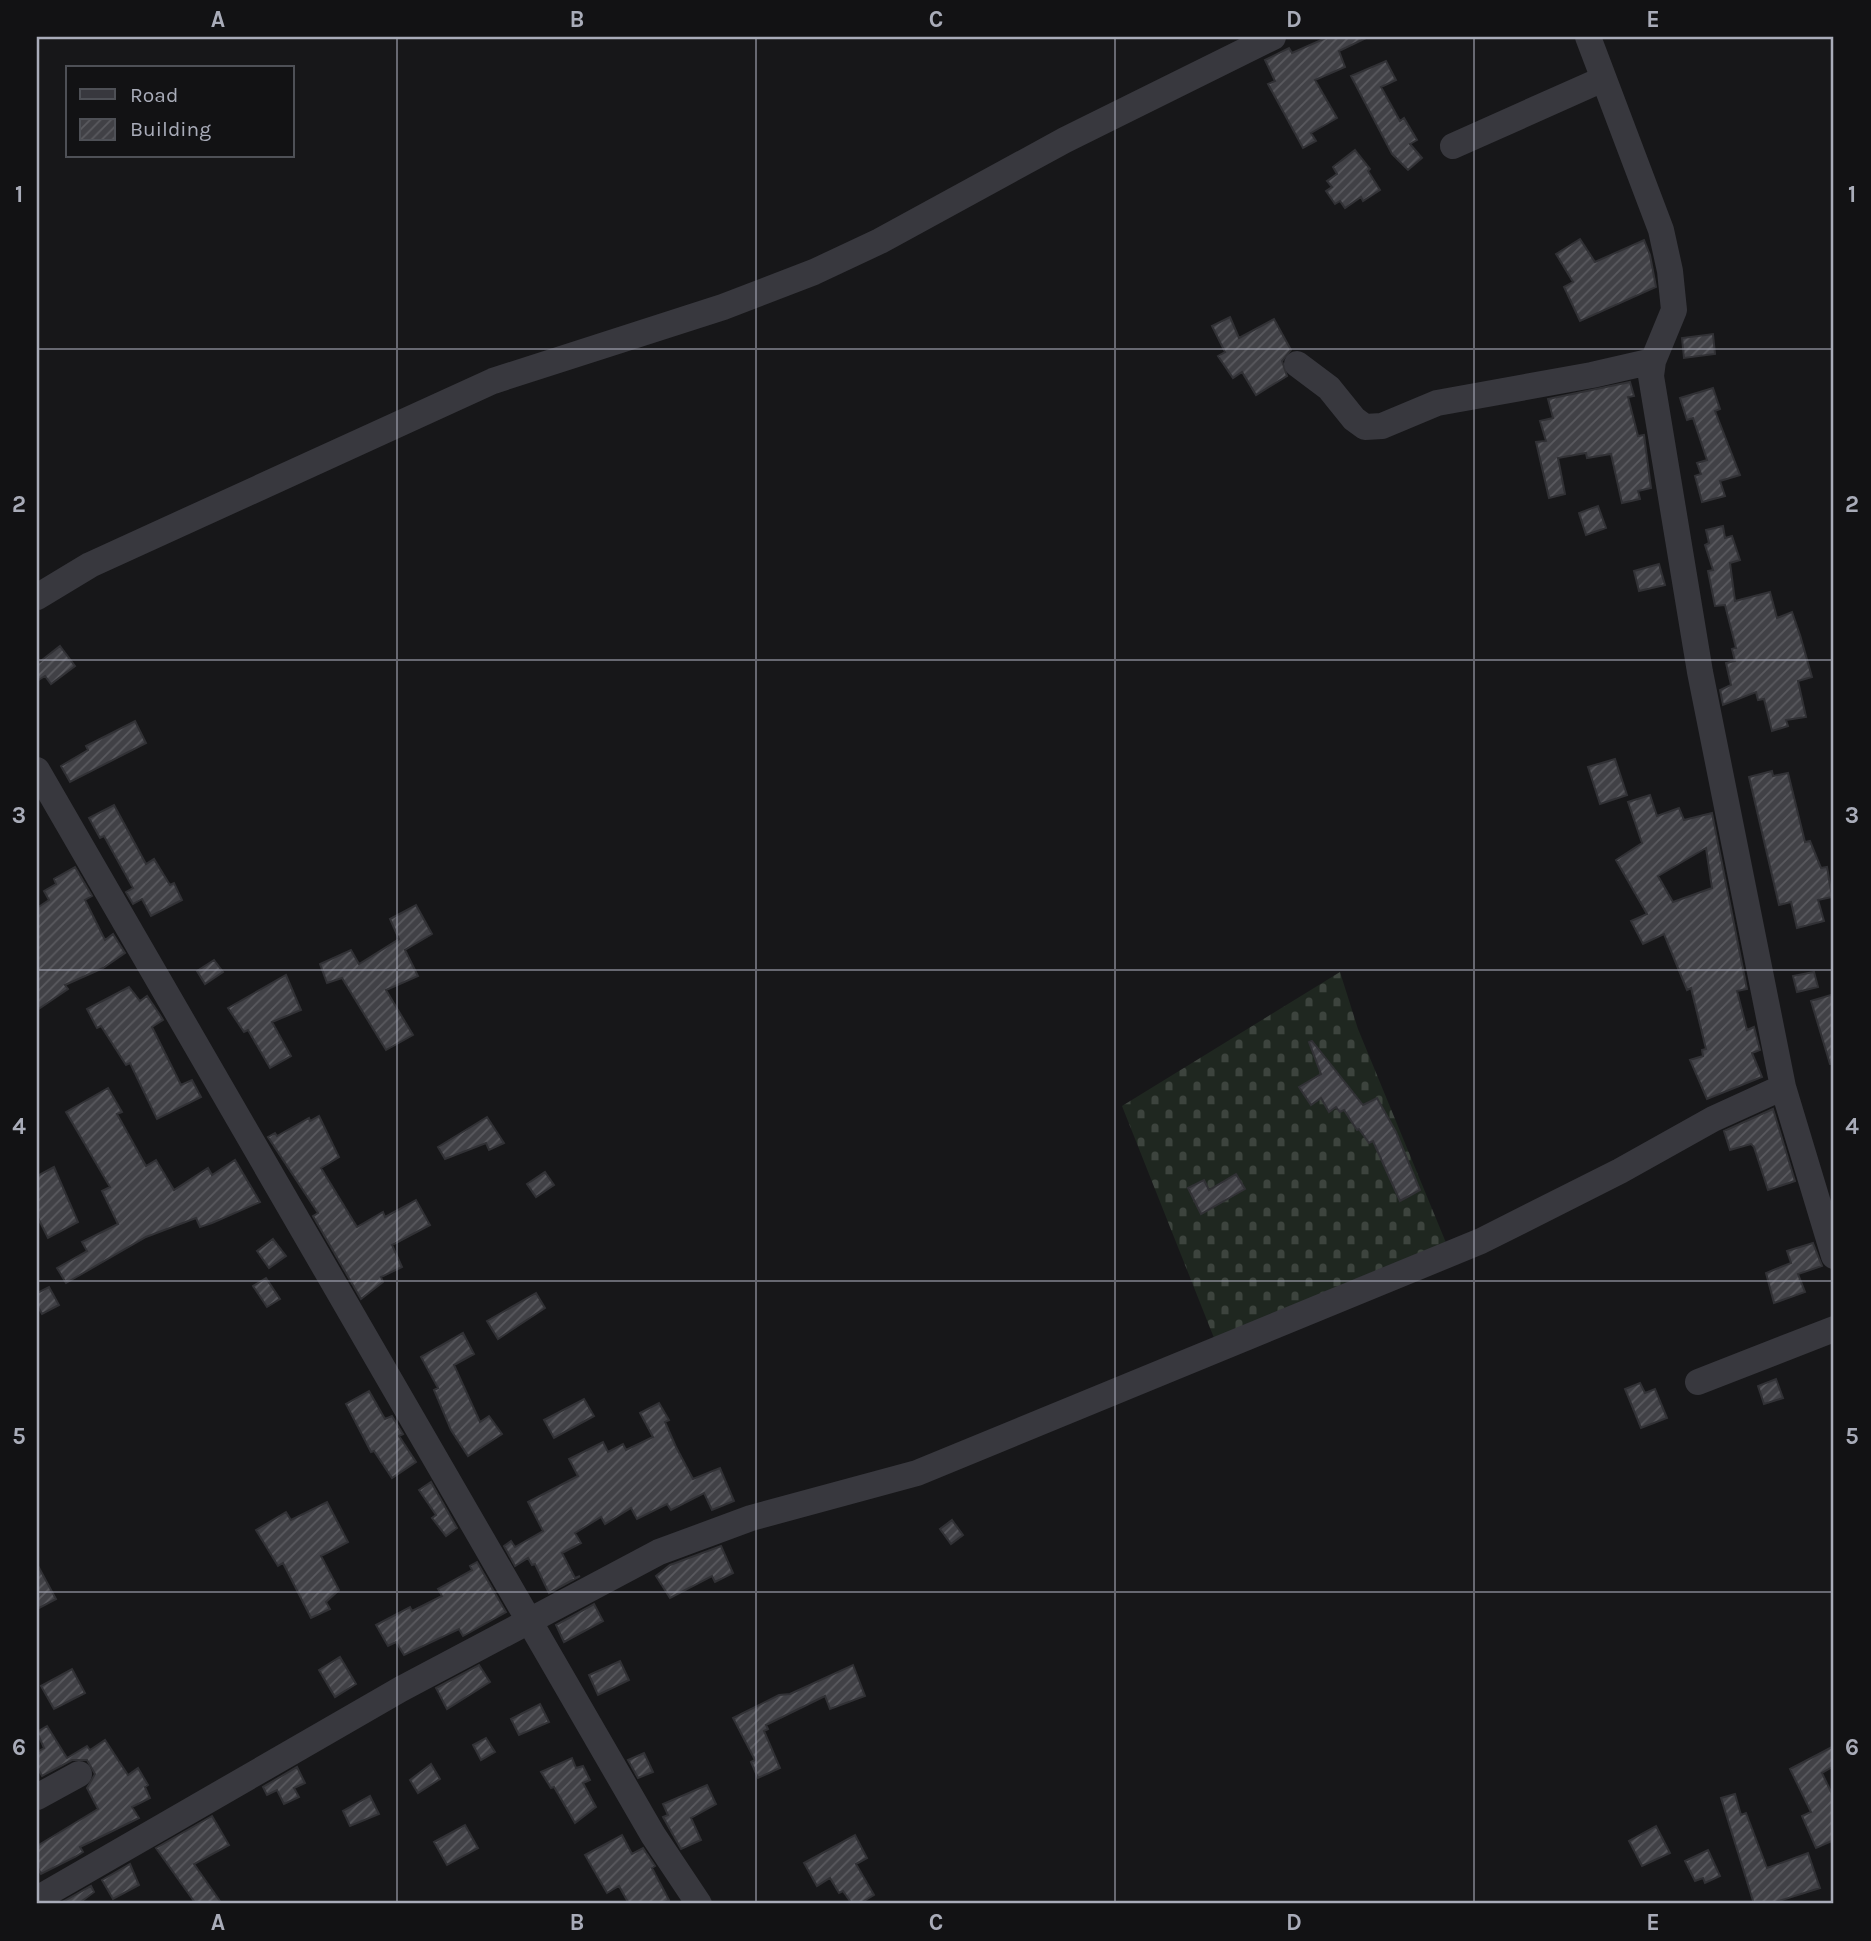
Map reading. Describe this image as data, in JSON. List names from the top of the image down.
{
  "legend": ["Road", "Building"],
  "grid": {
    "columns": [
      "A",
      "B",
      "C",
      "D",
      "E"
    ],
    "rows": [
      "1",
      "2",
      "3",
      "4",
      "5",
      "6"
    ]
  }
}
